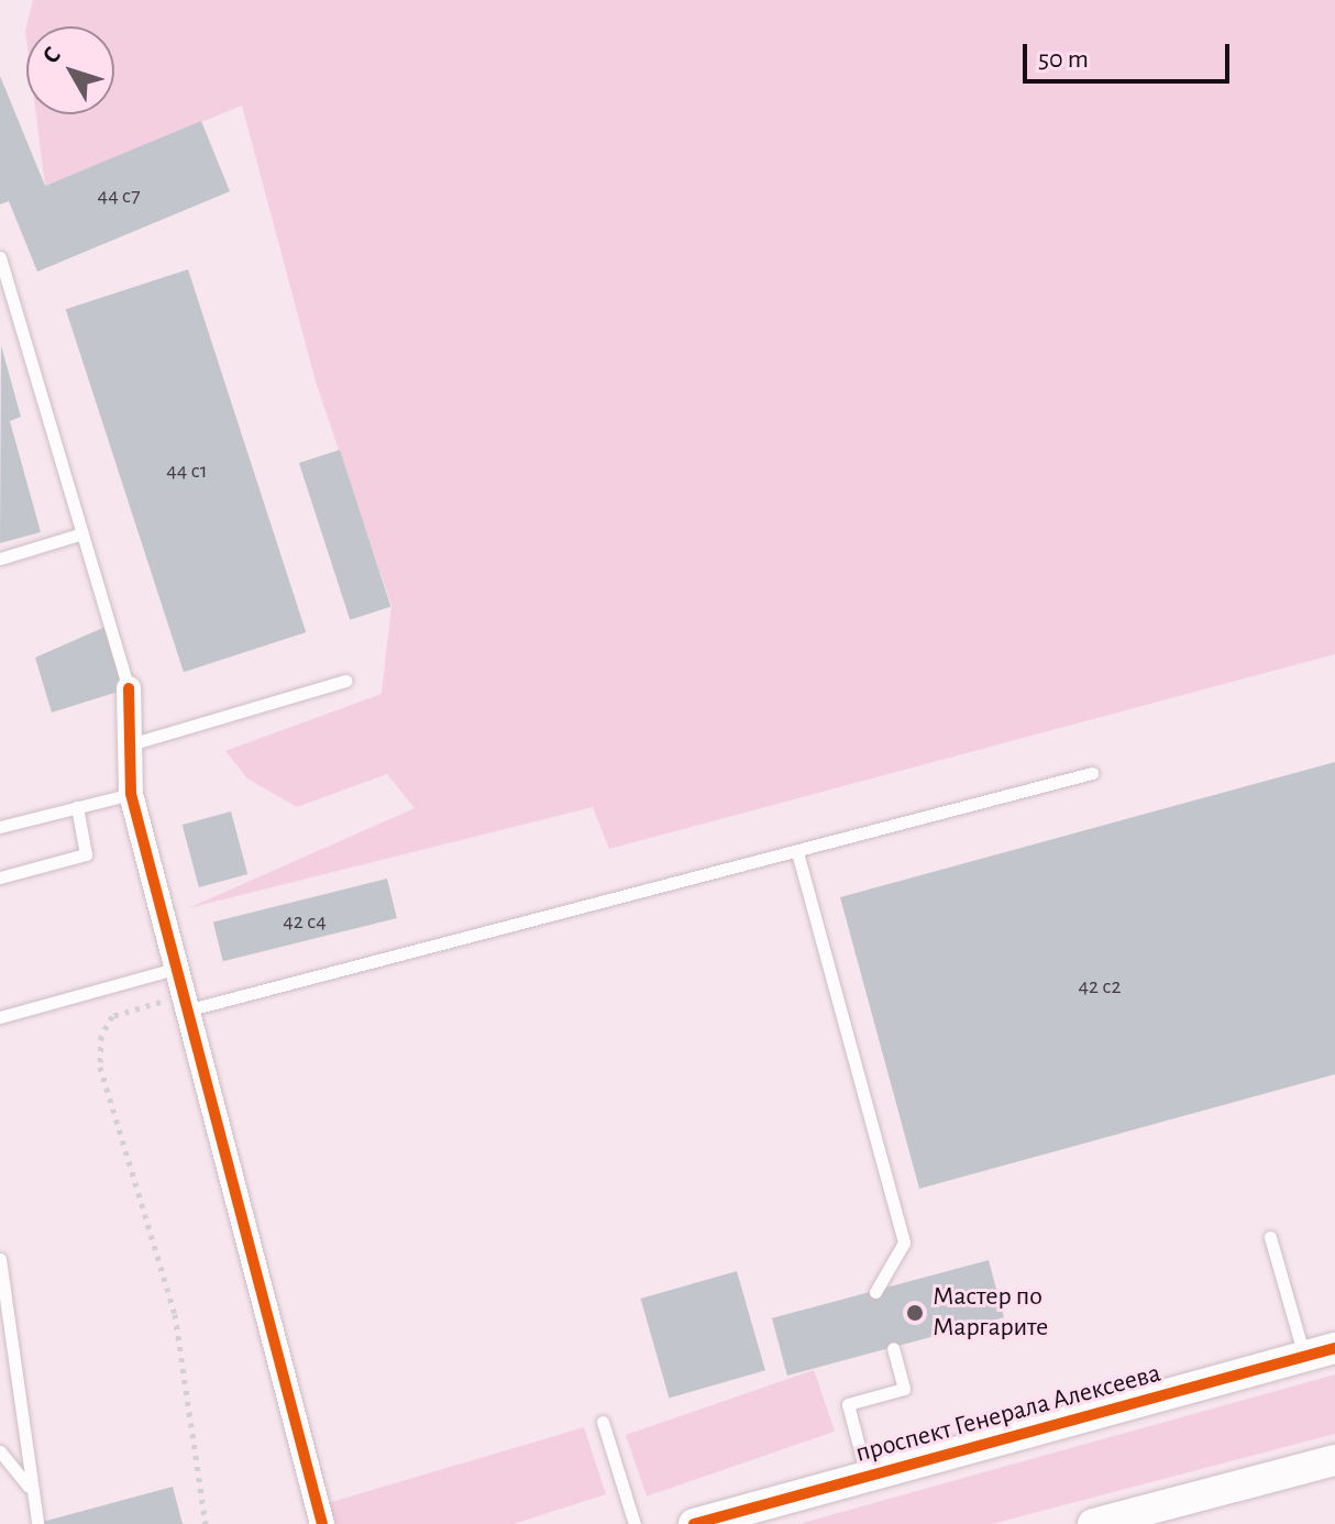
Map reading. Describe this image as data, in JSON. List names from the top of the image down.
{
  "streets": {
    "street": ["проспект Генерала Алексеева"]
  },
  "places": ["Мастер по Маргарите"],
  "house_numbers": [
    "44 с7",
    "44 с1",
    "42 с4",
    "42 с2"
  ],
  "scale_bar": "50 m",
  "north": "top left"
}
